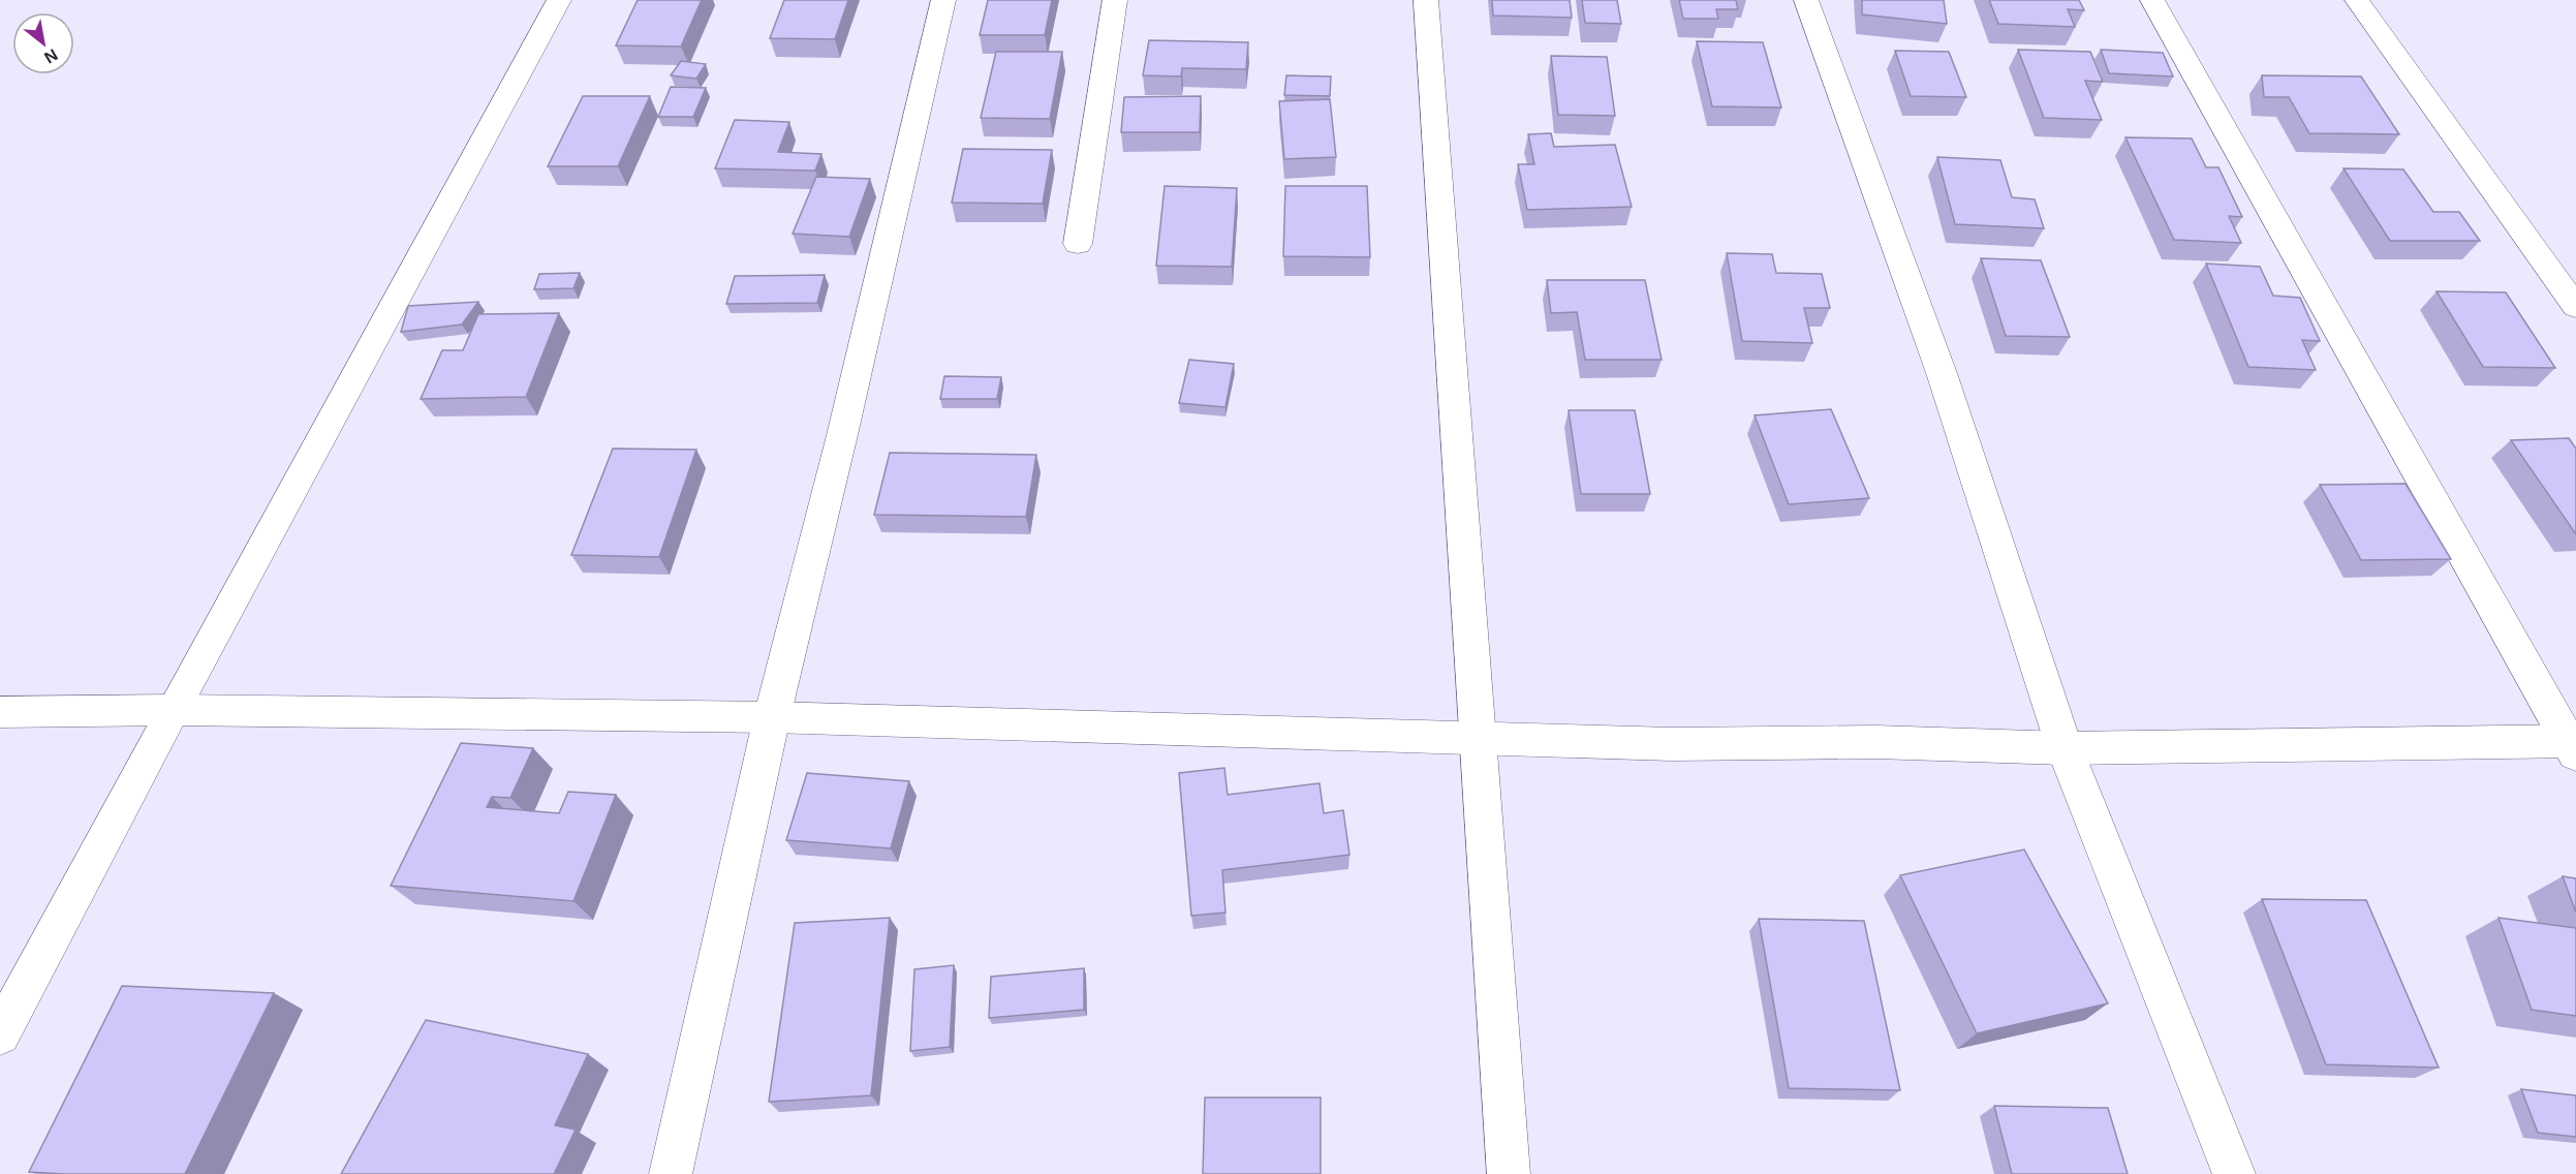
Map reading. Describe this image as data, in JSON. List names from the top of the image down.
{
  "north": "bottom right"
}
